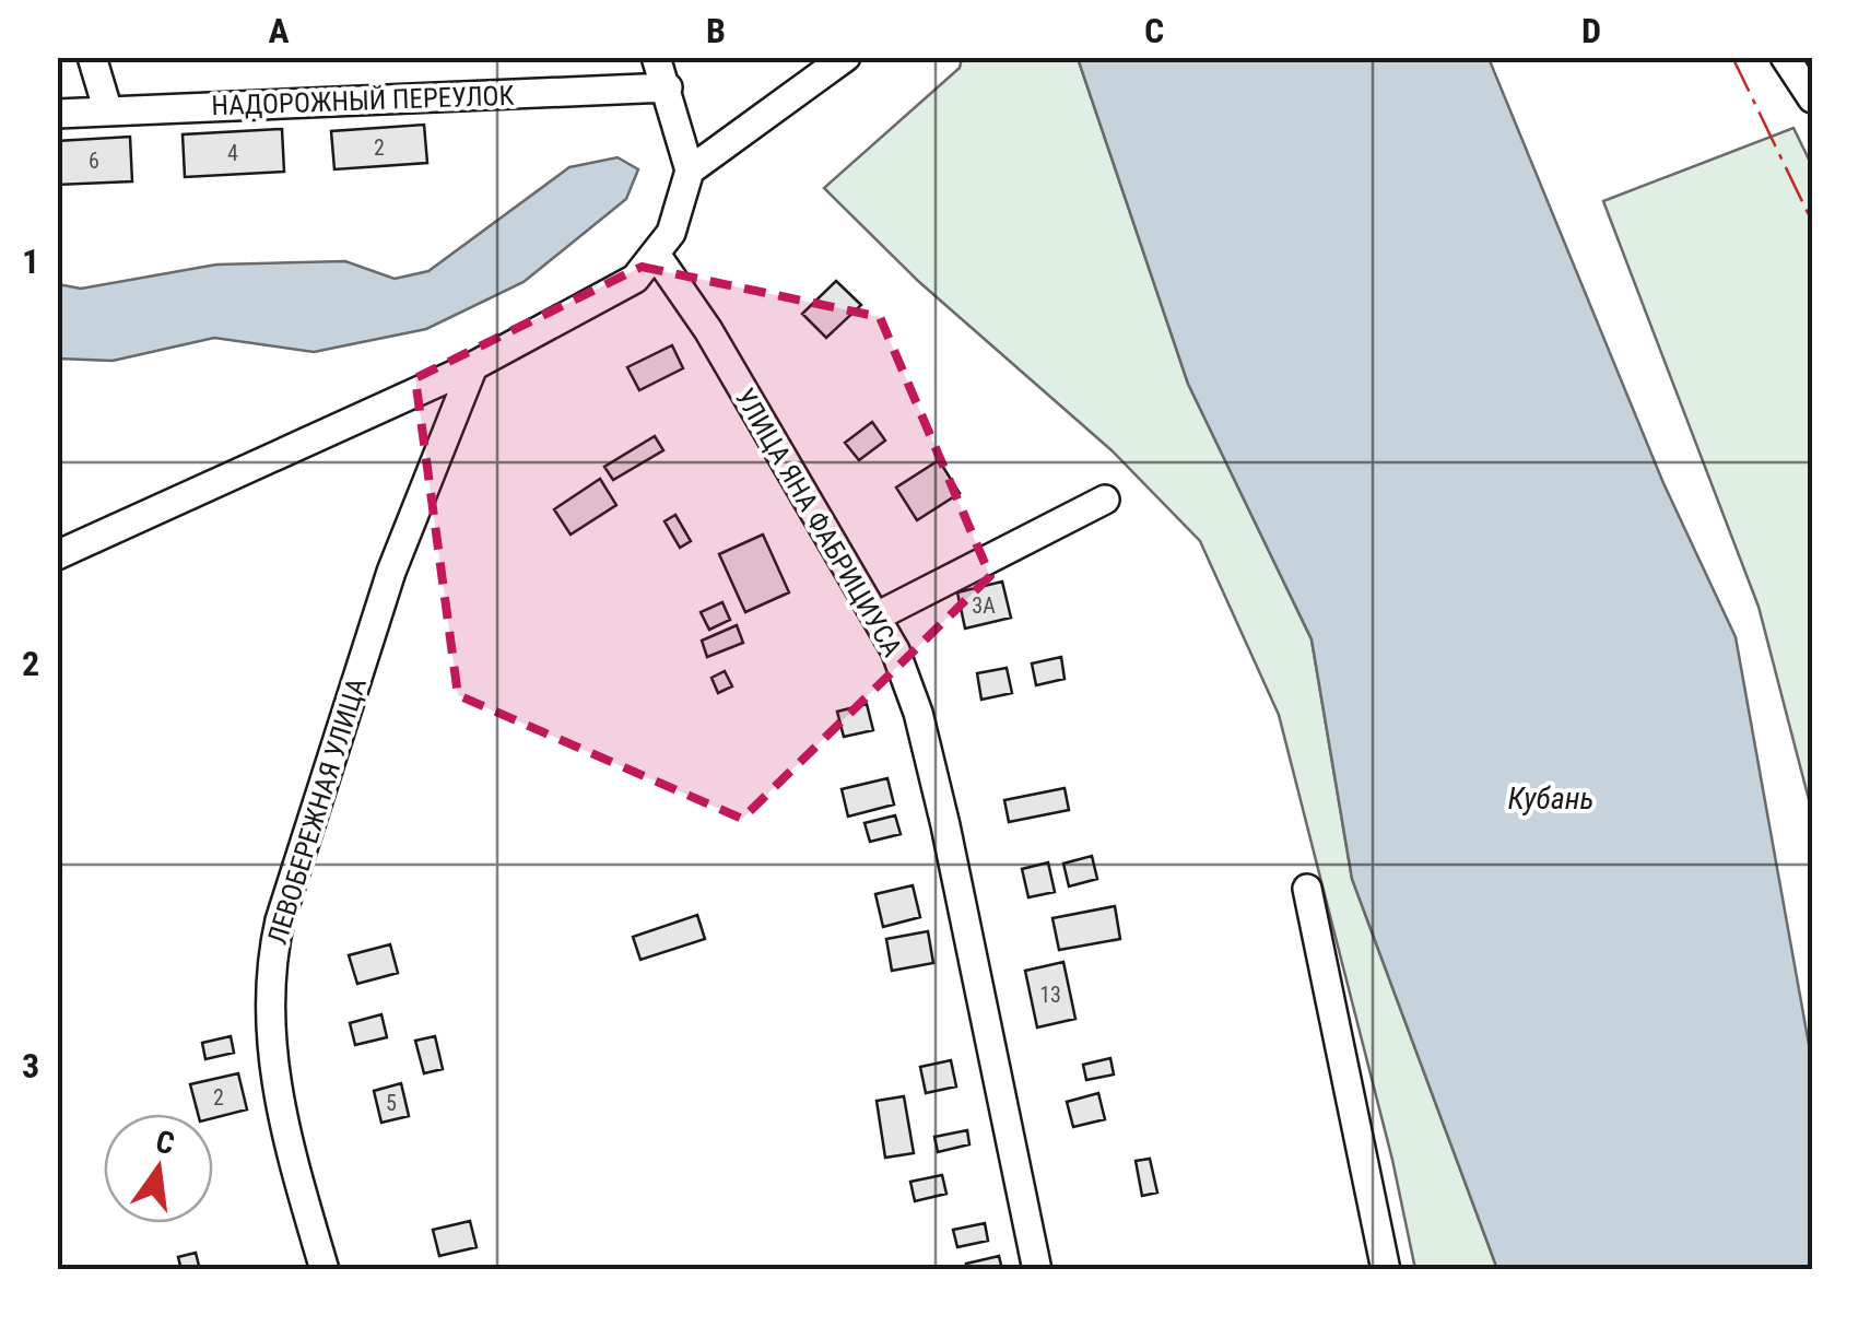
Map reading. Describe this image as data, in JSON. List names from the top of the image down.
{
  "streets": {
    "street": ["НАДОРОЖНЫЙ ПЕРЕУЛОК", "УЛИЦА ЯНА ФАБРИЦИУСА", "ЛЕВОБЕРЕЖНАЯ УЛИЦА"]
  },
  "water": ["Кубань"],
  "house_numbers": [
    "2",
    "4",
    "6",
    "3А",
    "13",
    "2",
    "5"
  ],
  "north": "top",
  "grid": {
    "columns": [
      "A",
      "B",
      "C",
      "D"
    ],
    "rows": ["1", "2", "3"]
  }
}
